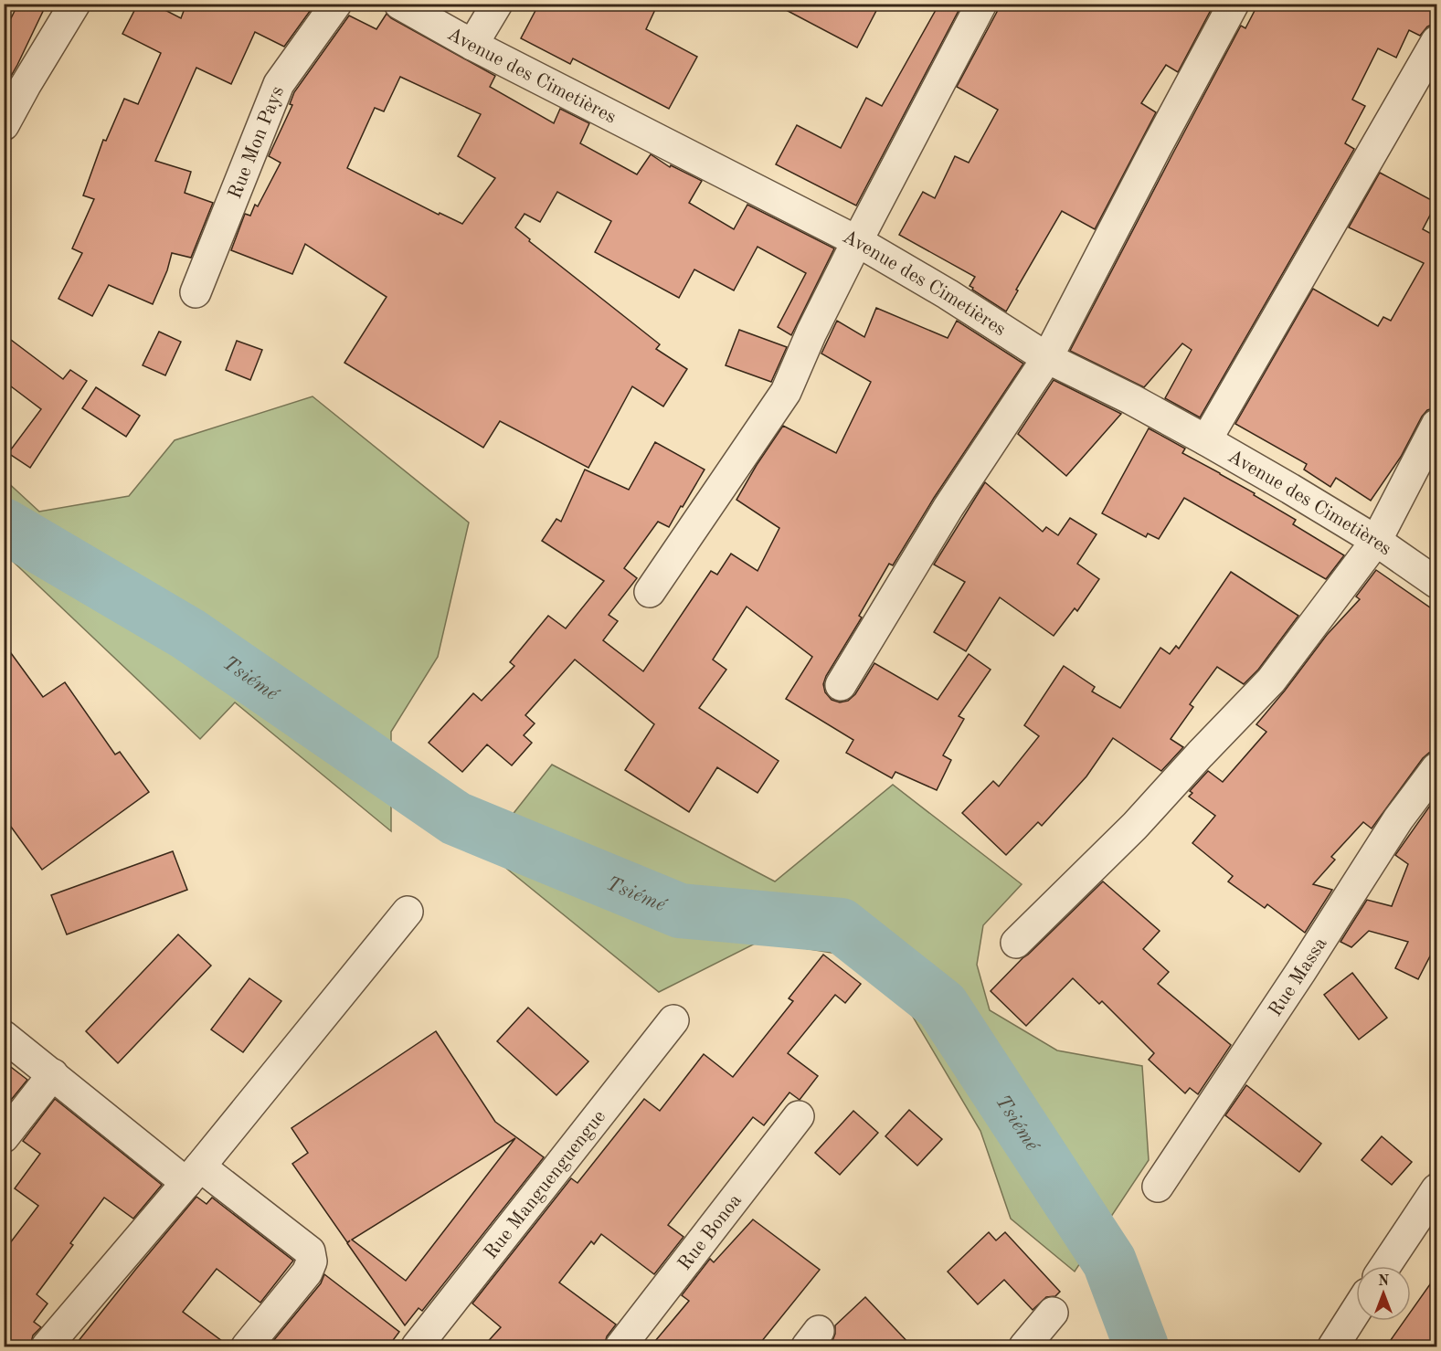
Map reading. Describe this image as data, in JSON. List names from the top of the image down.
{
  "streets": {
    "street": [
      "Avenue des Cimetières",
      "Rue Mon Pays",
      "Rue Massa",
      "Rue Manguenguengue",
      "Rue Bonoa"
    ]
  },
  "water": ["Tsiémé"],
  "north": "top"
}
